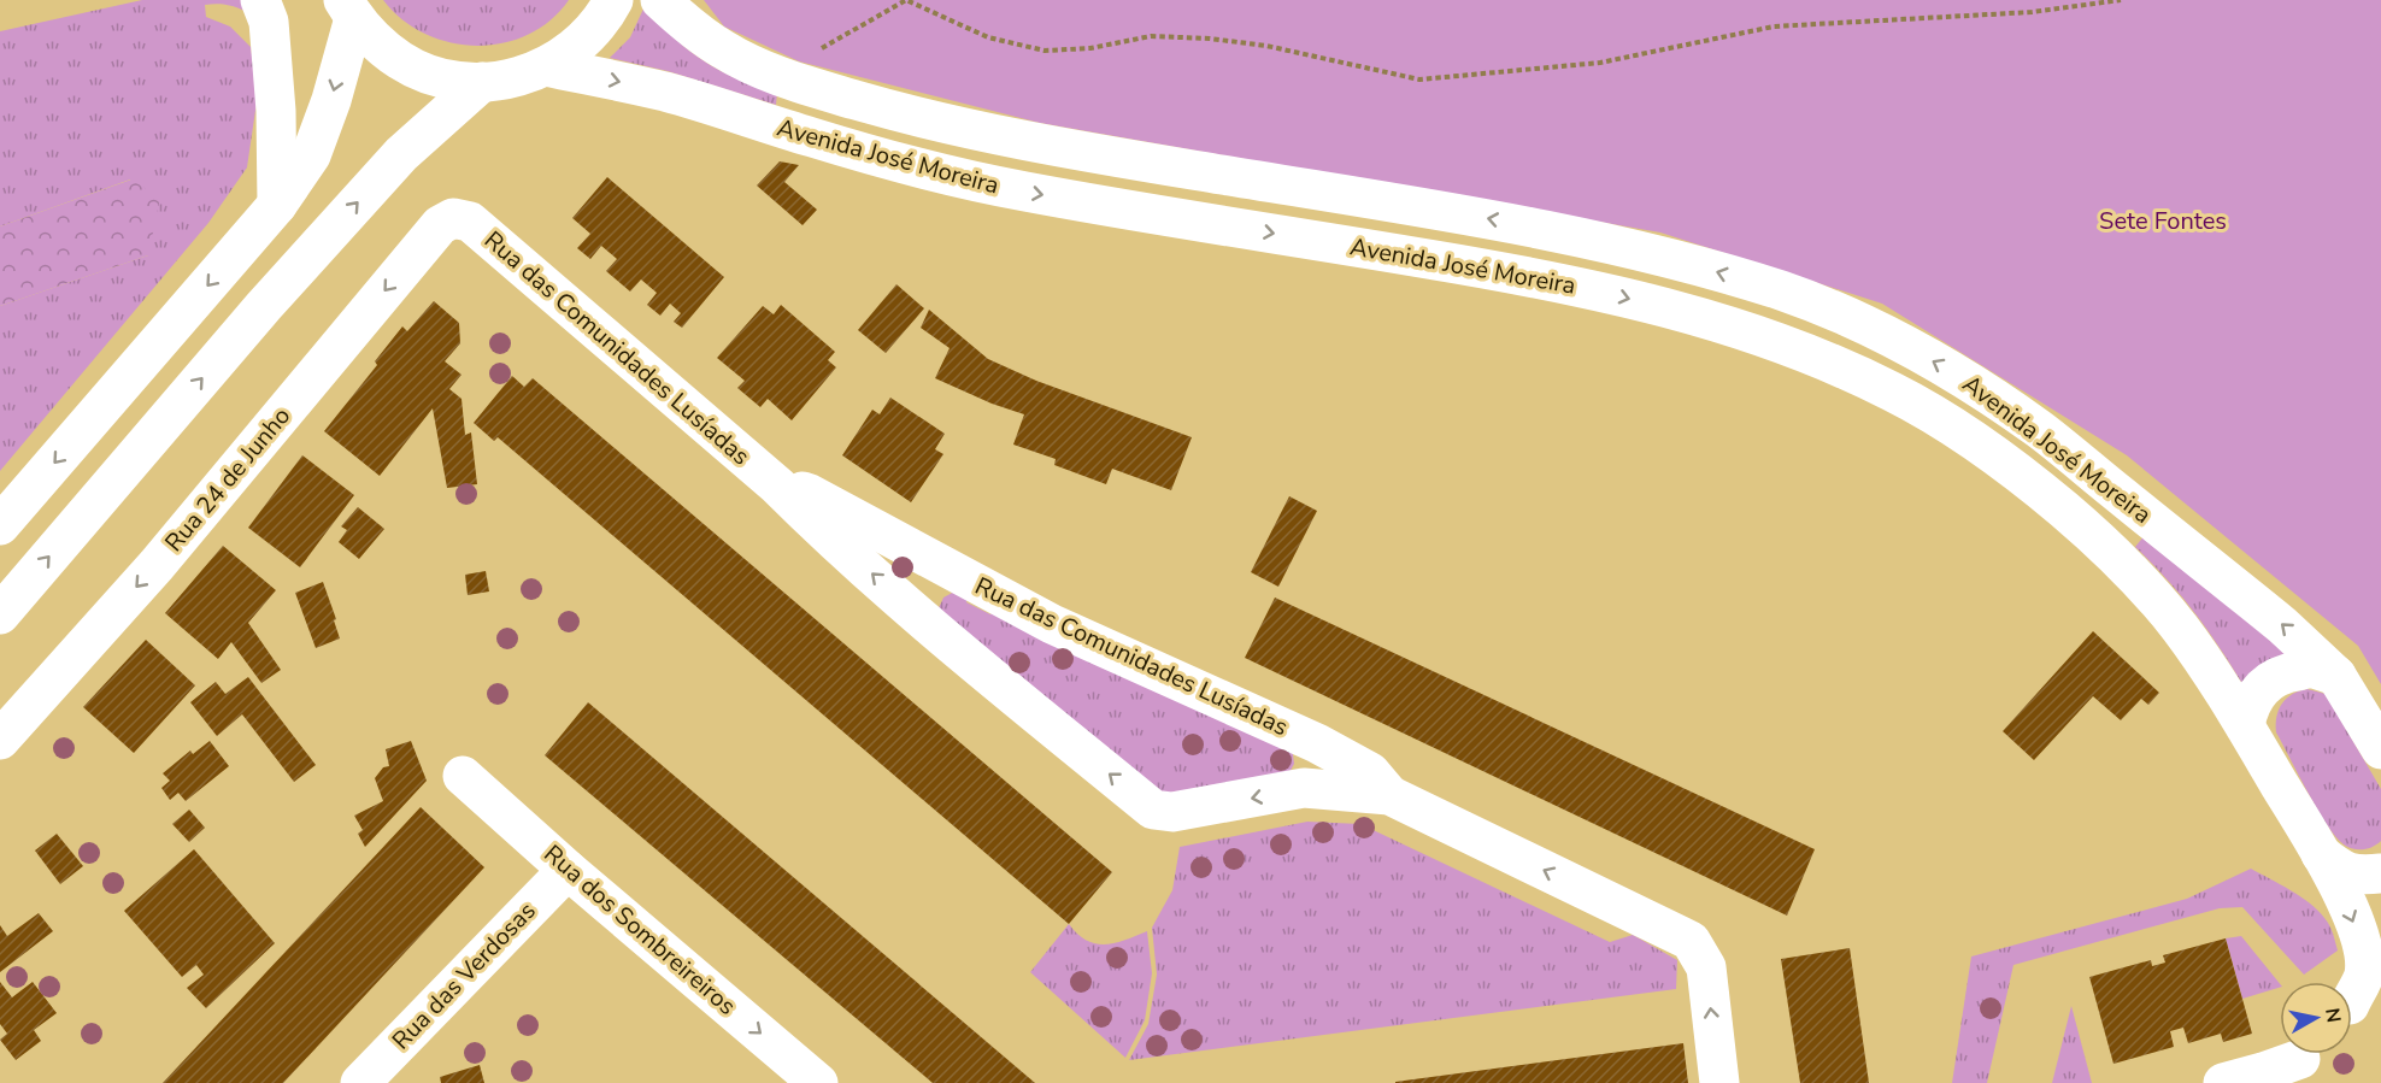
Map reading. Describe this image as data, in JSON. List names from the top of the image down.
{
  "streets": {
    "main road": [
      "Avenida José Moreira",
      "Rua das Comunidades Lusíadas",
      "Rua 24 de Junho",
      "Rua dos Sombreireiros",
      "Rua das Verdosas"
    ]
  },
  "crossings": [
    ["Rua das Comunidades Lusíadas", "Rua 24 de Junho"],
    ["Rua dos Sombreireiros", "Rua das Verdosas"]
  ],
  "one_way": ["Rua dos Sombreireiros"],
  "parks": ["Sete Fontes"],
  "north": "right"
}
